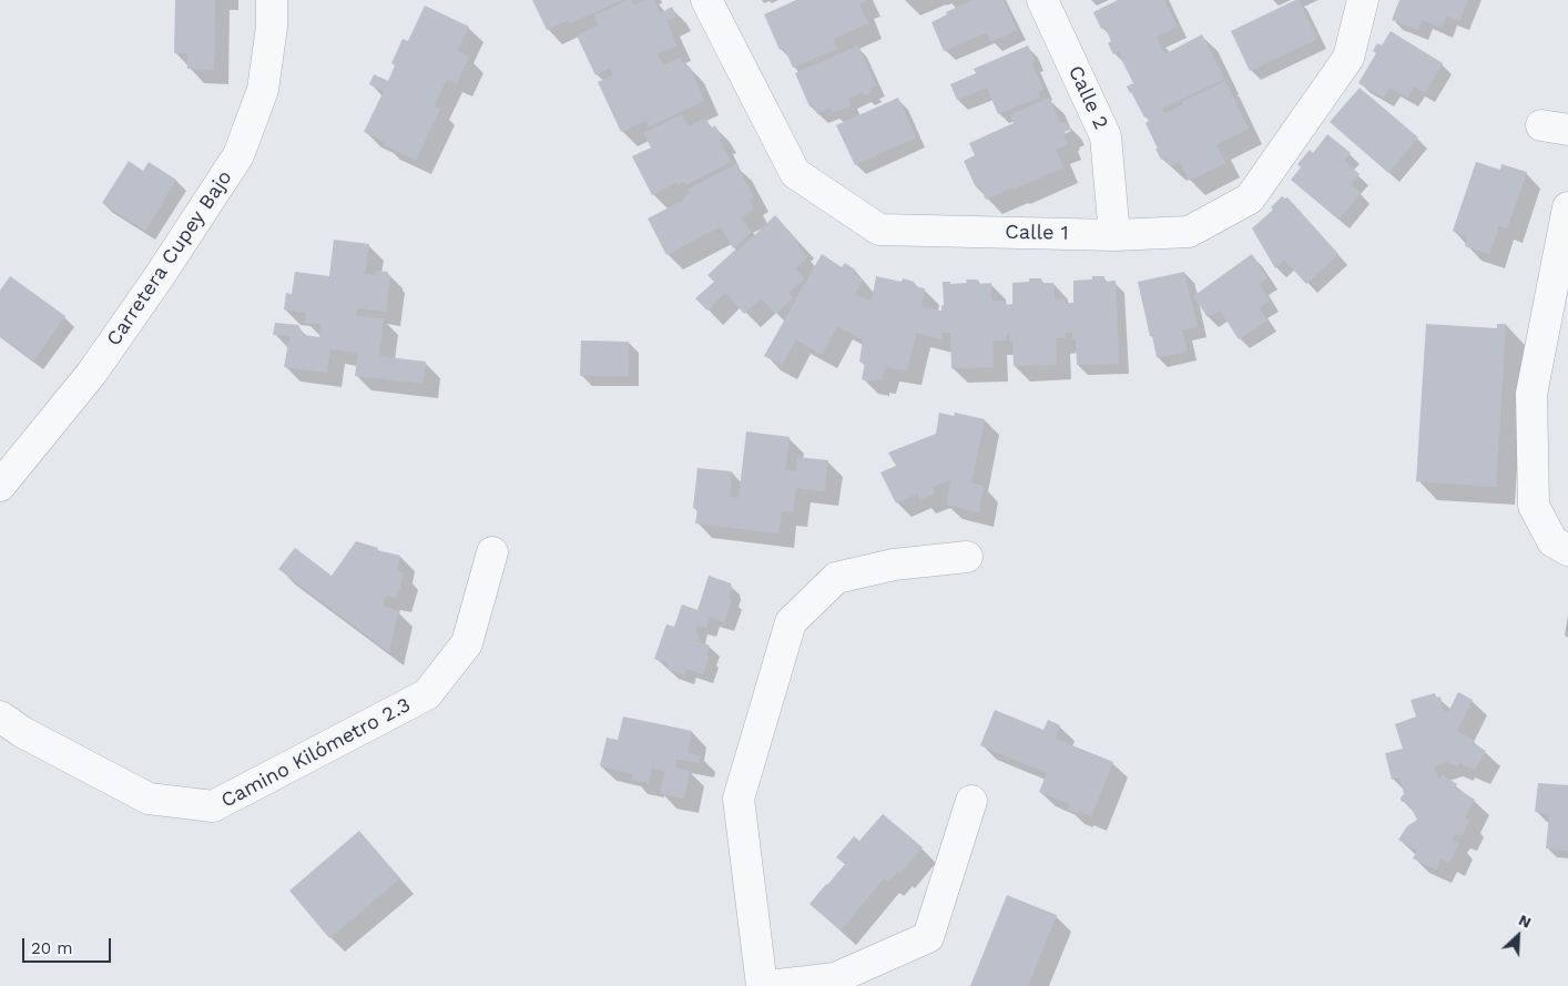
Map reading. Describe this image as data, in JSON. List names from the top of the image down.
{
  "streets": {
    "street": [
      "Calle 2",
      "Calle 1",
      "Carretera Cupey Bajo",
      "Camino Kilómetro 2.3"
    ]
  },
  "crossings": [
    ["Calle 2", "Calle 1"]
  ],
  "scale_bar": "20 m",
  "north": "top right"
}
